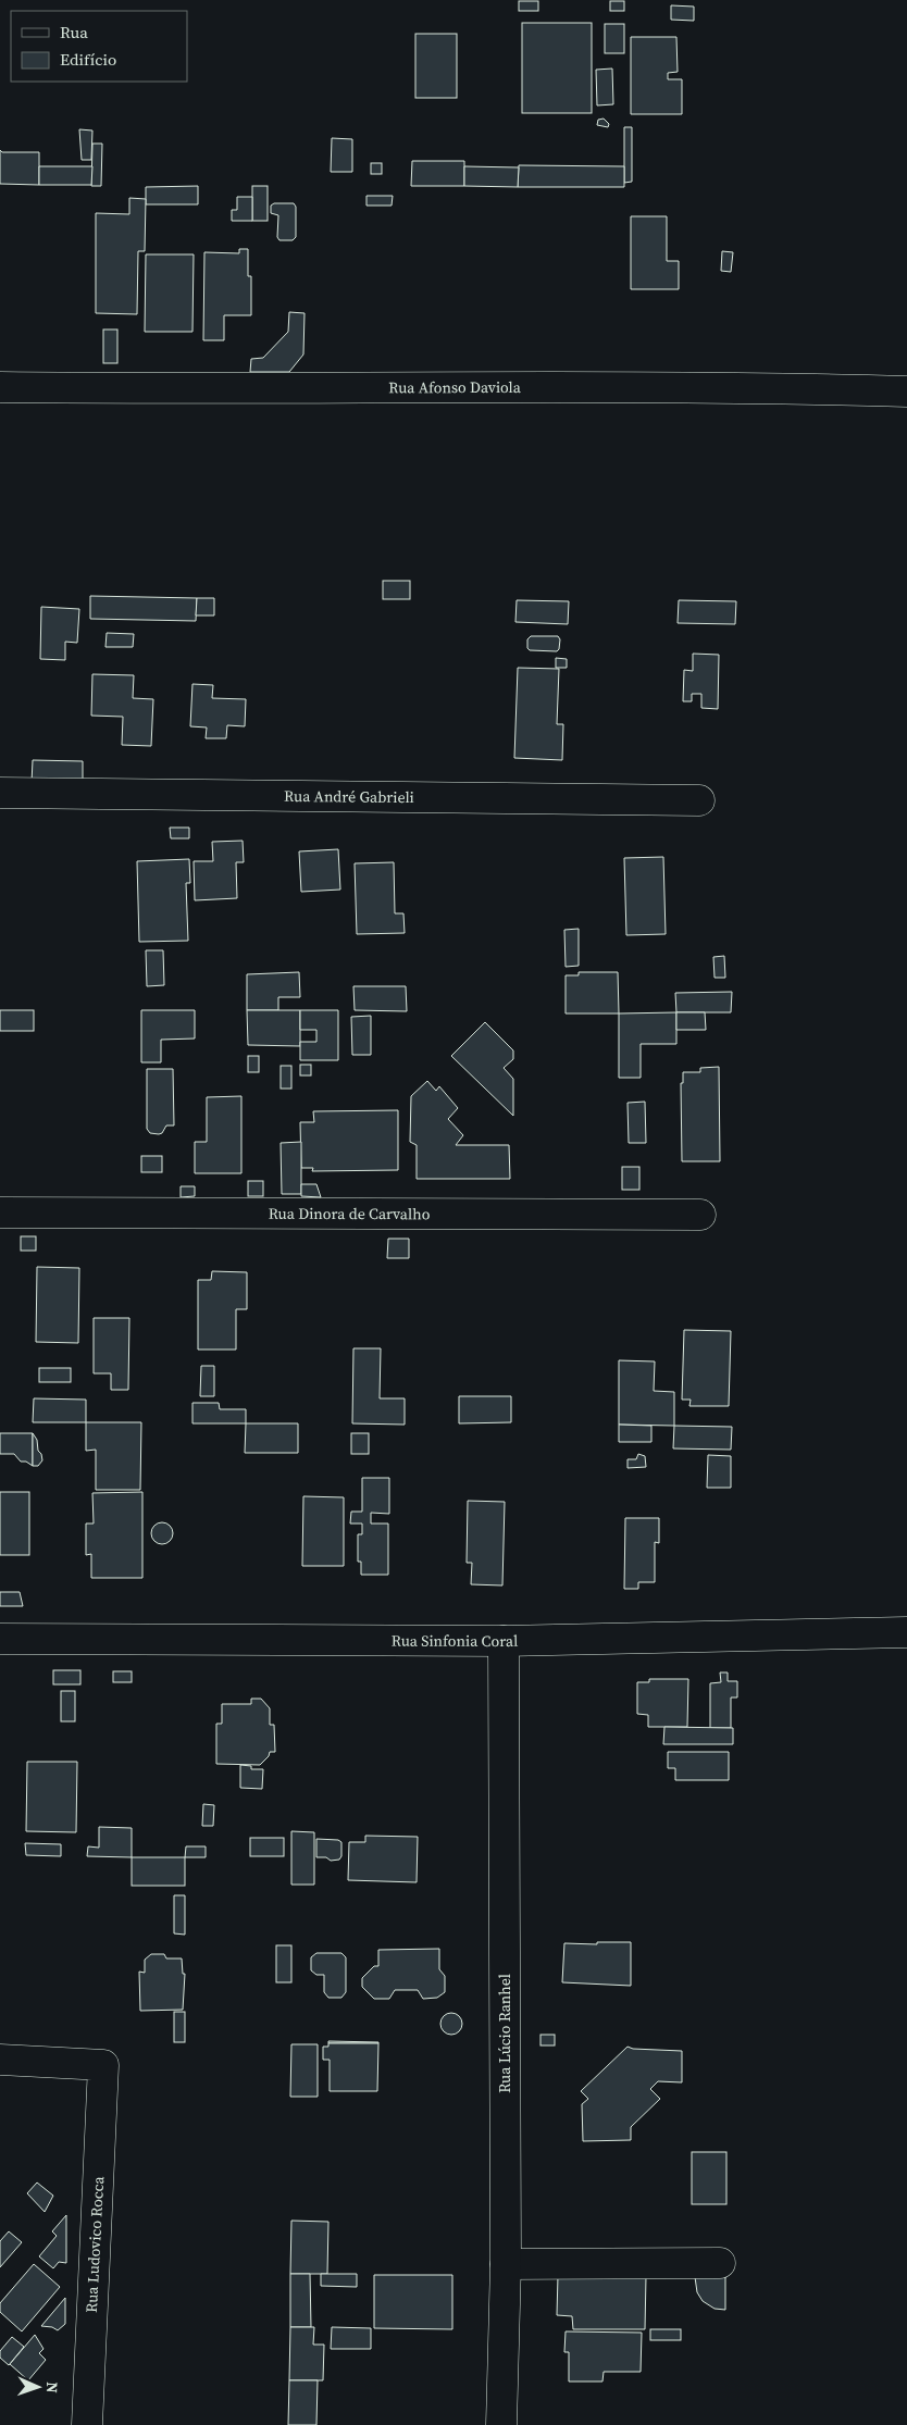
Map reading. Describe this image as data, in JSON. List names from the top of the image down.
{
  "streets": {
    "street": [
      "Rua Afonso Daviola",
      "Rua André Gabrieli",
      "Rua Dinora de Carvalho",
      "Rua Sinfonia Coral",
      "Rua Lúcio Ranhel",
      "Rua Ludovico Rocca"
    ]
  },
  "crossings": [
    ["Rua Sinfonia Coral", "Rua Lúcio Ranhel"]
  ],
  "legend": ["Rua", "Edifício"],
  "north": "right"
}
